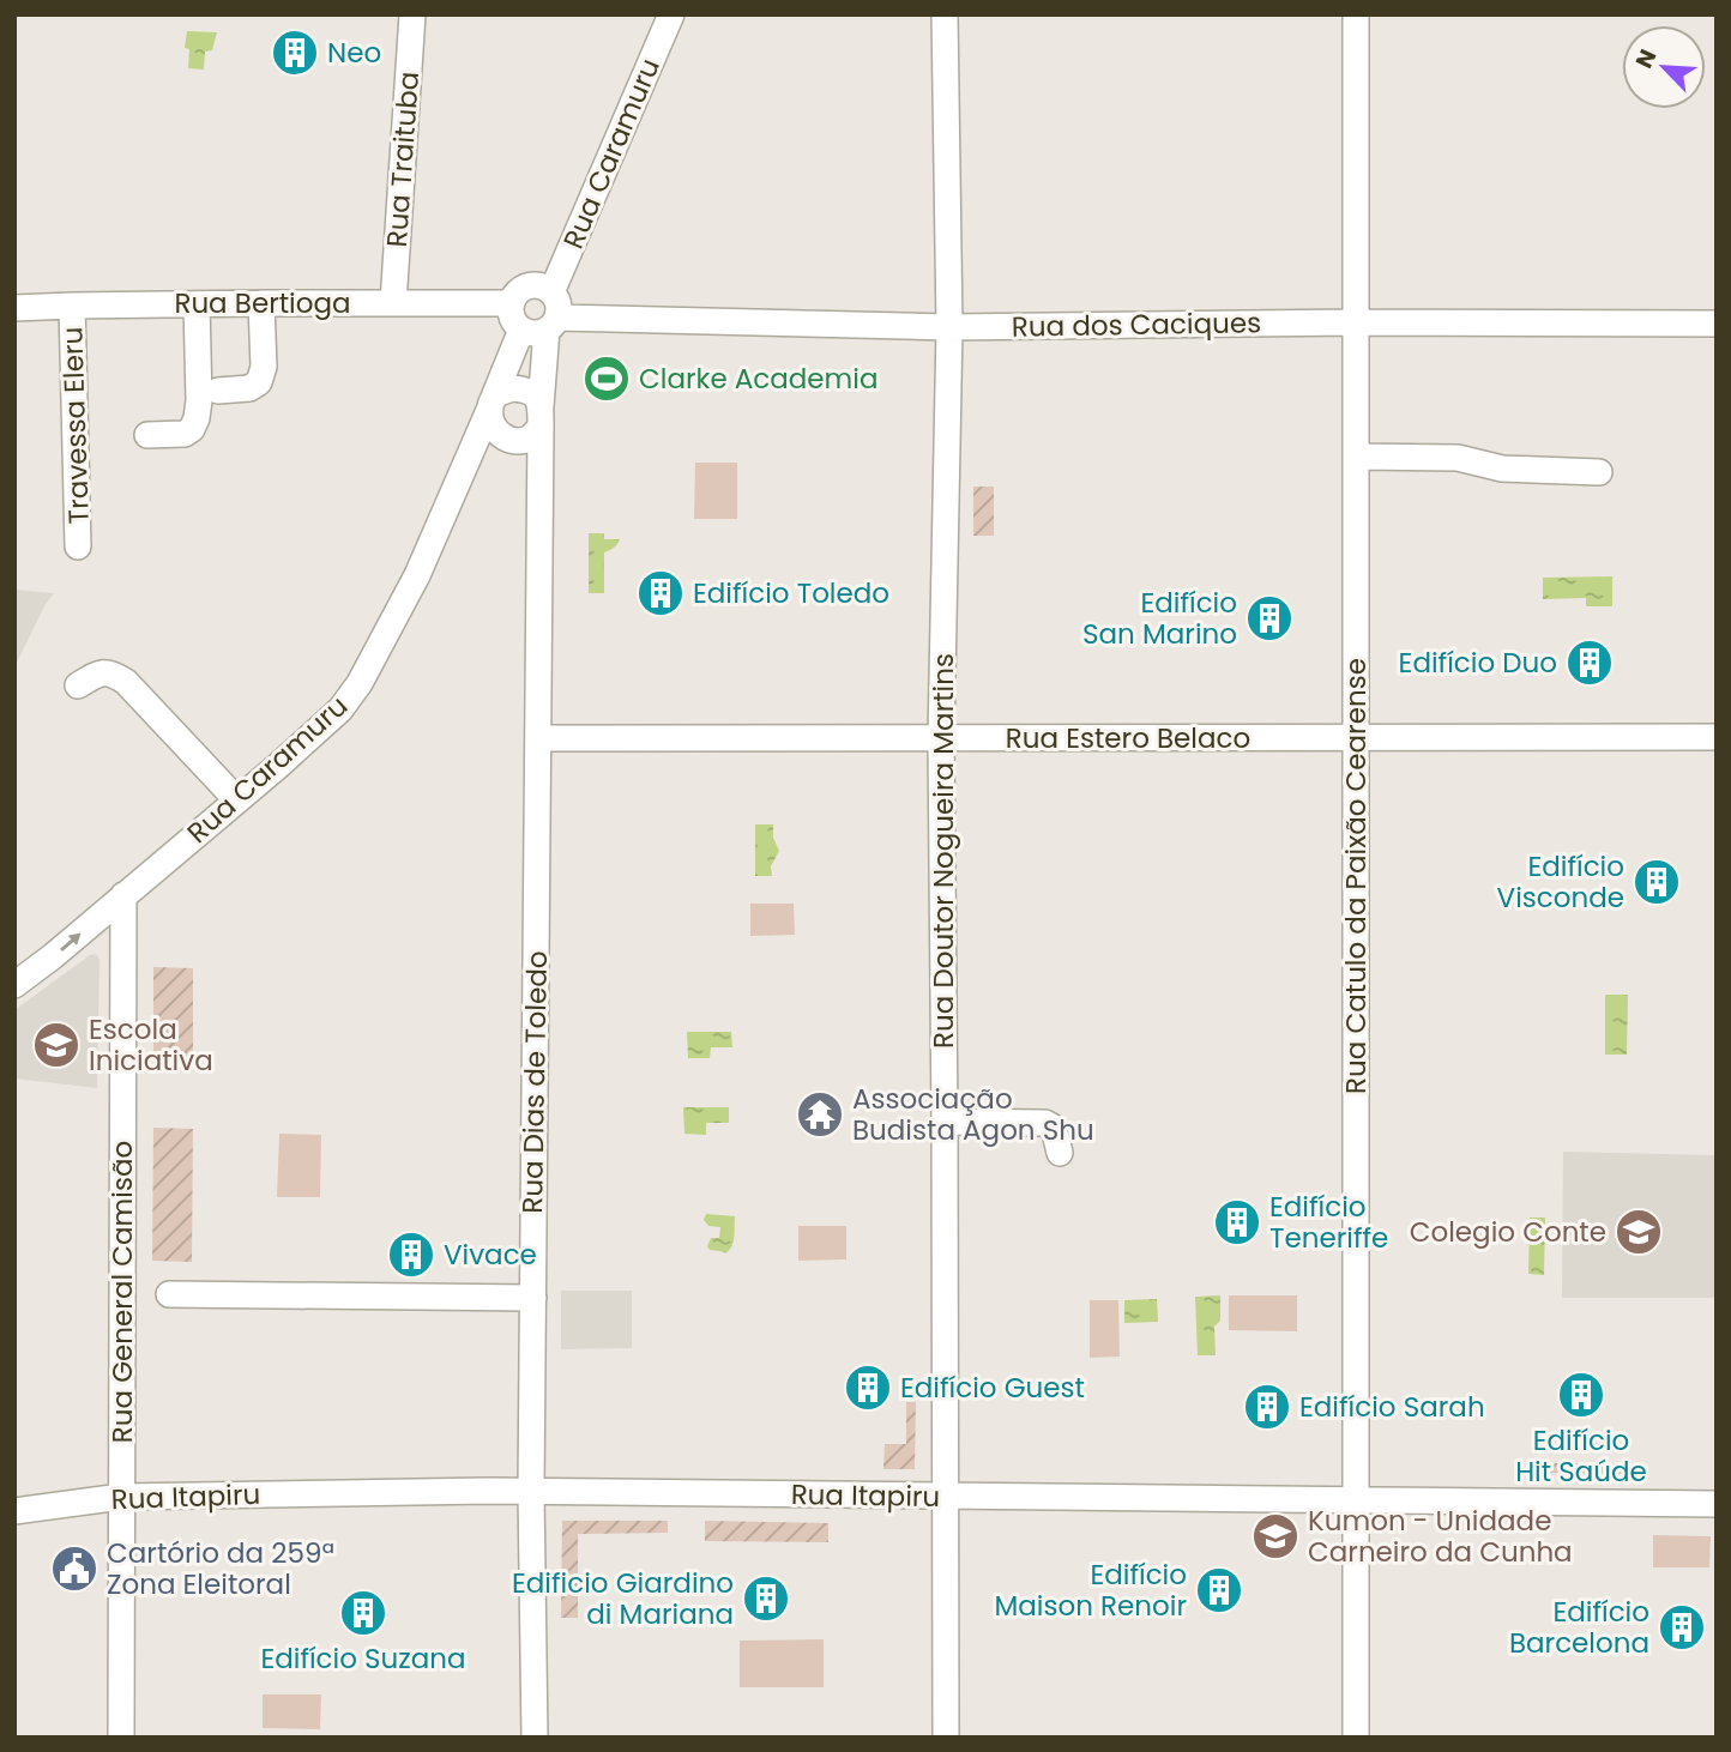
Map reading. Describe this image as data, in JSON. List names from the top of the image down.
{
  "streets": {
    "street": [
      "Rua Caramuru",
      "Rua Traituba",
      "Rua Bertioga",
      "Rua dos Caciques",
      "Travessa Eleru",
      "Rua Estero Belaco",
      "Rua Doutor Nogueira Martins",
      "Rua Catulo da Paixão Cearense",
      "Rua Dias de Toledo",
      "Rua General Camisão",
      "Rua Itapiru"
    ]
  },
  "crossings": [
    ["Rua Caramuru", "Rua Bertioga"],
    ["Rua Caramuru", "Rua dos Caciques"],
    ["Rua Caramuru", "Rua Dias de Toledo"],
    ["Rua Caramuru", "Rua General Camisão"],
    ["Rua Traituba", "Rua Bertioga"],
    ["Rua Bertioga", "Rua dos Caciques"],
    ["Rua Bertioga", "Travessa Eleru"],
    ["Rua Bertioga", "Rua Dias de Toledo"],
    ["Rua dos Caciques", "Rua Doutor Nogueira Martins"],
    ["Rua dos Caciques", "Rua Catulo da Paixão Cearense"],
    ["Rua dos Caciques", "Rua Dias de Toledo"],
    ["Rua Estero Belaco", "Rua Doutor Nogueira Martins"],
    ["Rua Estero Belaco", "Rua Catulo da Paixão Cearense"],
    ["Rua Estero Belaco", "Rua Dias de Toledo"],
    ["Rua Doutor Nogueira Martins", "Rua Itapiru"],
    ["Rua Catulo da Paixão Cearense", "Rua Itapiru"],
    ["Rua Dias de Toledo", "Rua Itapiru"],
    ["Rua General Camisão", "Rua Itapiru"]
  ],
  "places": {
    "building": [
      "Neo",
      "Edifício Toledo",
      "Edifício San Marino",
      "Edifício Duo",
      "Edifício Visconde",
      "Edifício Teneriffe",
      "Vivace",
      "Edifício Guest",
      "Edifício Hit Saúde",
      "Edifício Sarah",
      "Edifício Maison Renoir",
      "Edificio Giardino di Mariana",
      "Edifício Suzana",
      "Edifício Barcelona"
    ],
    "sports": ["Clarke Academia"],
    "school or university": ["Escola Iniciativa", "Colegio Conte", "Kumon - Unidade Carneiro da Cunha"],
    "temple": ["Associação Budista Agon Shu"],
    "public building": ["Cartório da 259ª Zona Eleitoral"]
  },
  "north": "top left"
}
